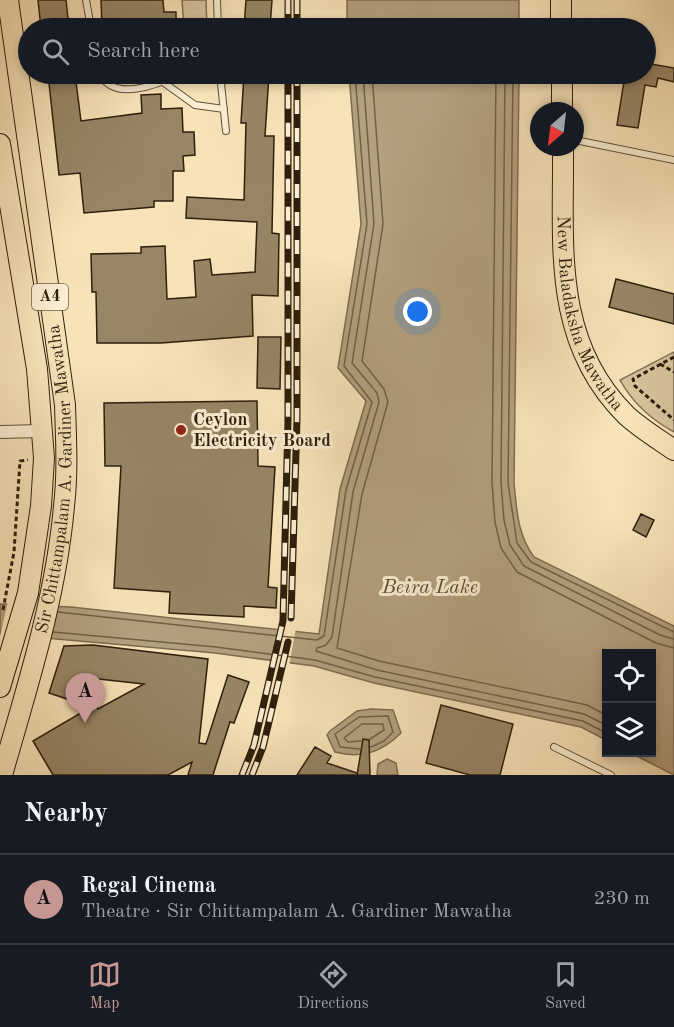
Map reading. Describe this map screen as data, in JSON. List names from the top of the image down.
{
  "streets": {
    "main road": ["A4", "New Baladaksha Mawatha", "Sir Chittampalam A. Gardiner Mawatha"]
  },
  "water": ["Beira Lake"],
  "places": ["Ceylon Electricity Board"],
  "north": "bottom left",
  "page": {
    "search": "Search here",
    "pins": "A",
    "heading": "Nearby",
    "list": [
      {
        "mark": "A",
        "name": "Regal Cinema",
        "note": "Theatre · Sir Chittampalam A. Gardiner Mawatha",
        "value": "230 m"
      }
    ],
    "nav": ["Map", "Directions", "Saved"]
  }
}
